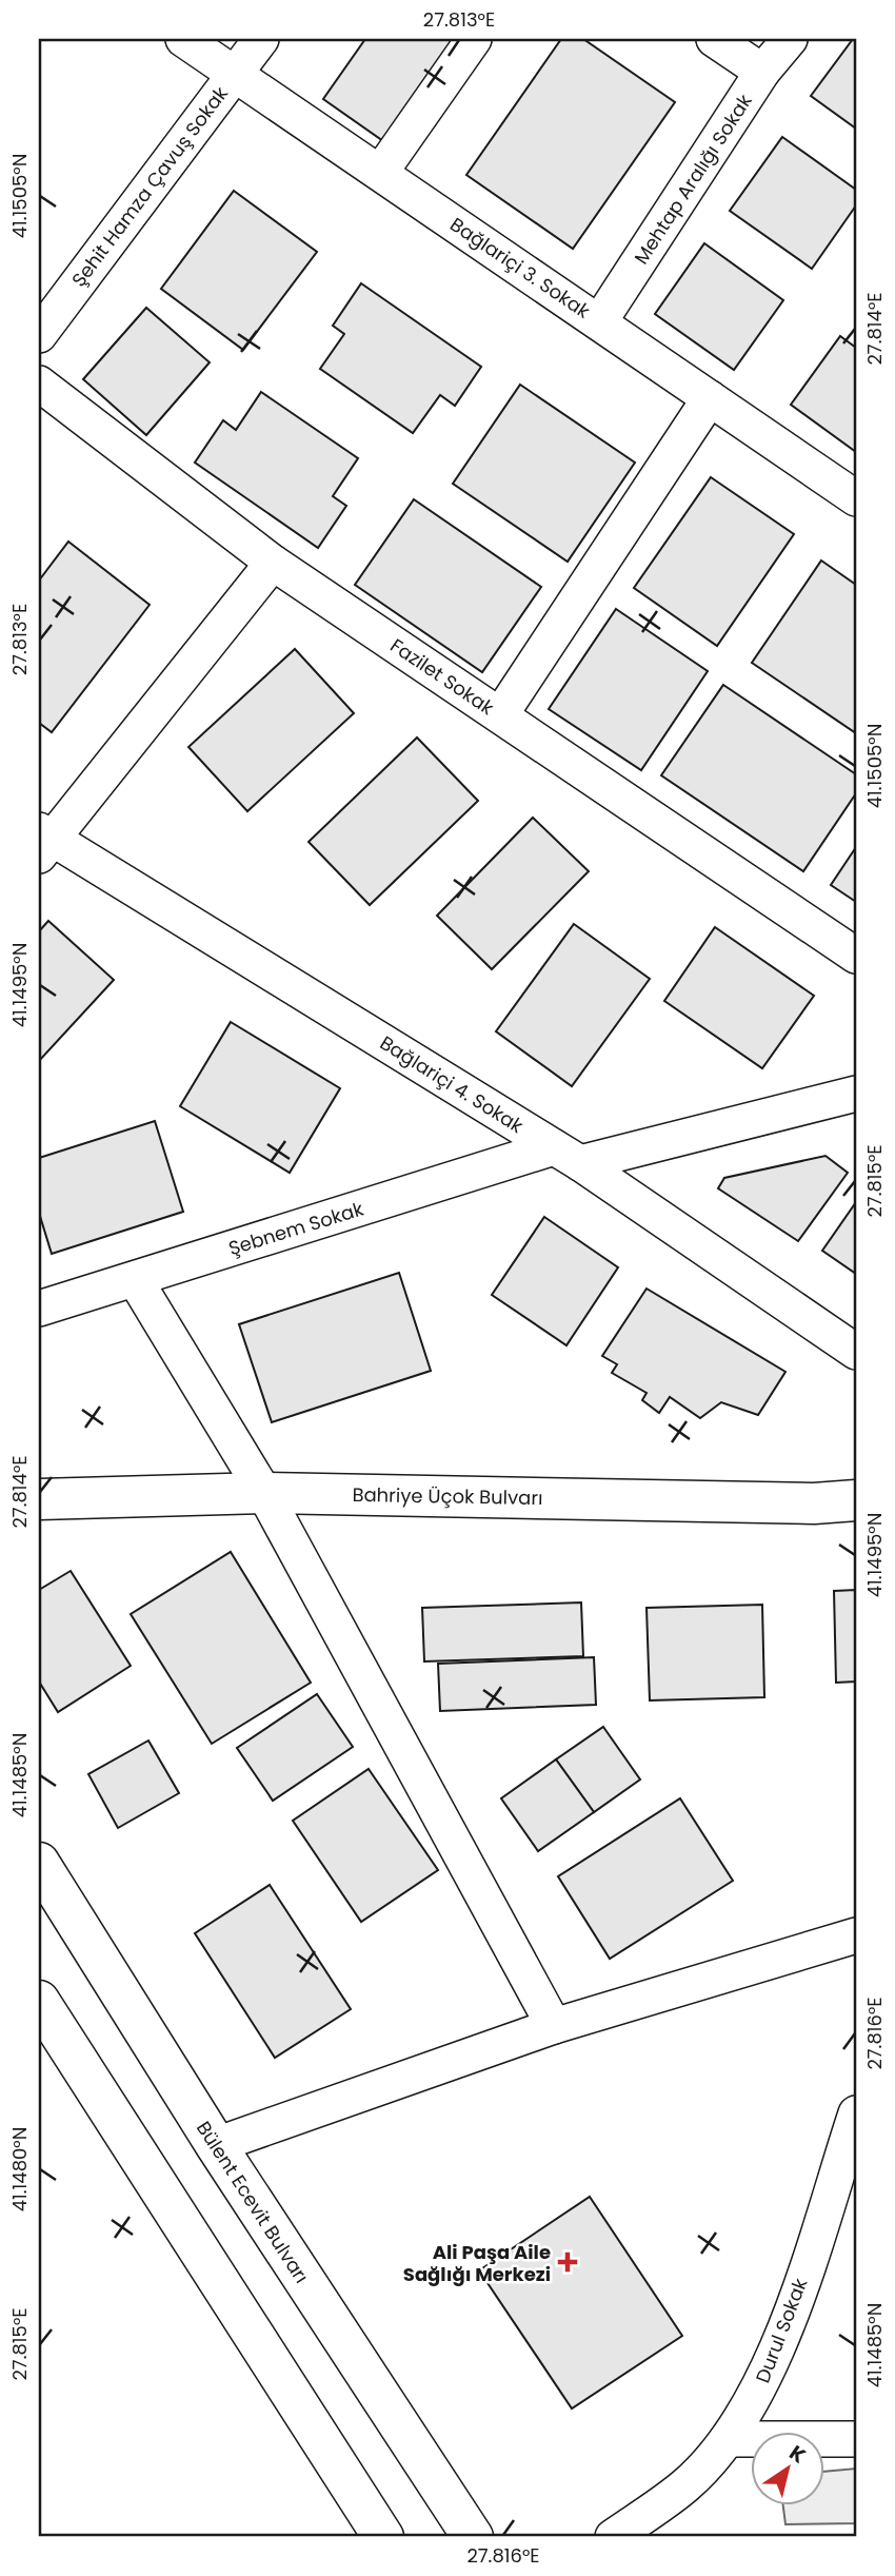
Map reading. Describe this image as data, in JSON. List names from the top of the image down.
{
  "streets": {
    "main road": ["Bahriye Üçok Bulvarı", "Bülent Ecevit Bulvarı"],
    "street": [
      "Mehtap Aralığı Sokak",
      "Şehit Hamza Çavuş Sokak",
      "Bağlariçi 3. Sokak",
      "Fazilet Sokak",
      "Bağlariçi 4. Sokak",
      "Şebnem Sokak",
      "Durul Sokak"
    ]
  },
  "crossings": [
    ["Mehtap Aralığı Sokak", "Bağlariçi 3. Sokak"],
    ["Şehit Hamza Çavuş Sokak", "Bağlariçi 3. Sokak"],
    ["Bağlariçi 4. Sokak", "Şebnem Sokak"]
  ],
  "places": {
    "health": ["Ali Paşa Aile Sağlığı Merkezi"]
  },
  "north": "top right",
  "coordinates": [
    "27.813°E",
    "41.1505°N",
    "27.814°E",
    "41.1495°N",
    "27.815°E",
    "41.1485°N",
    "27.816°E",
    "41.1480°N"
  ]
}
